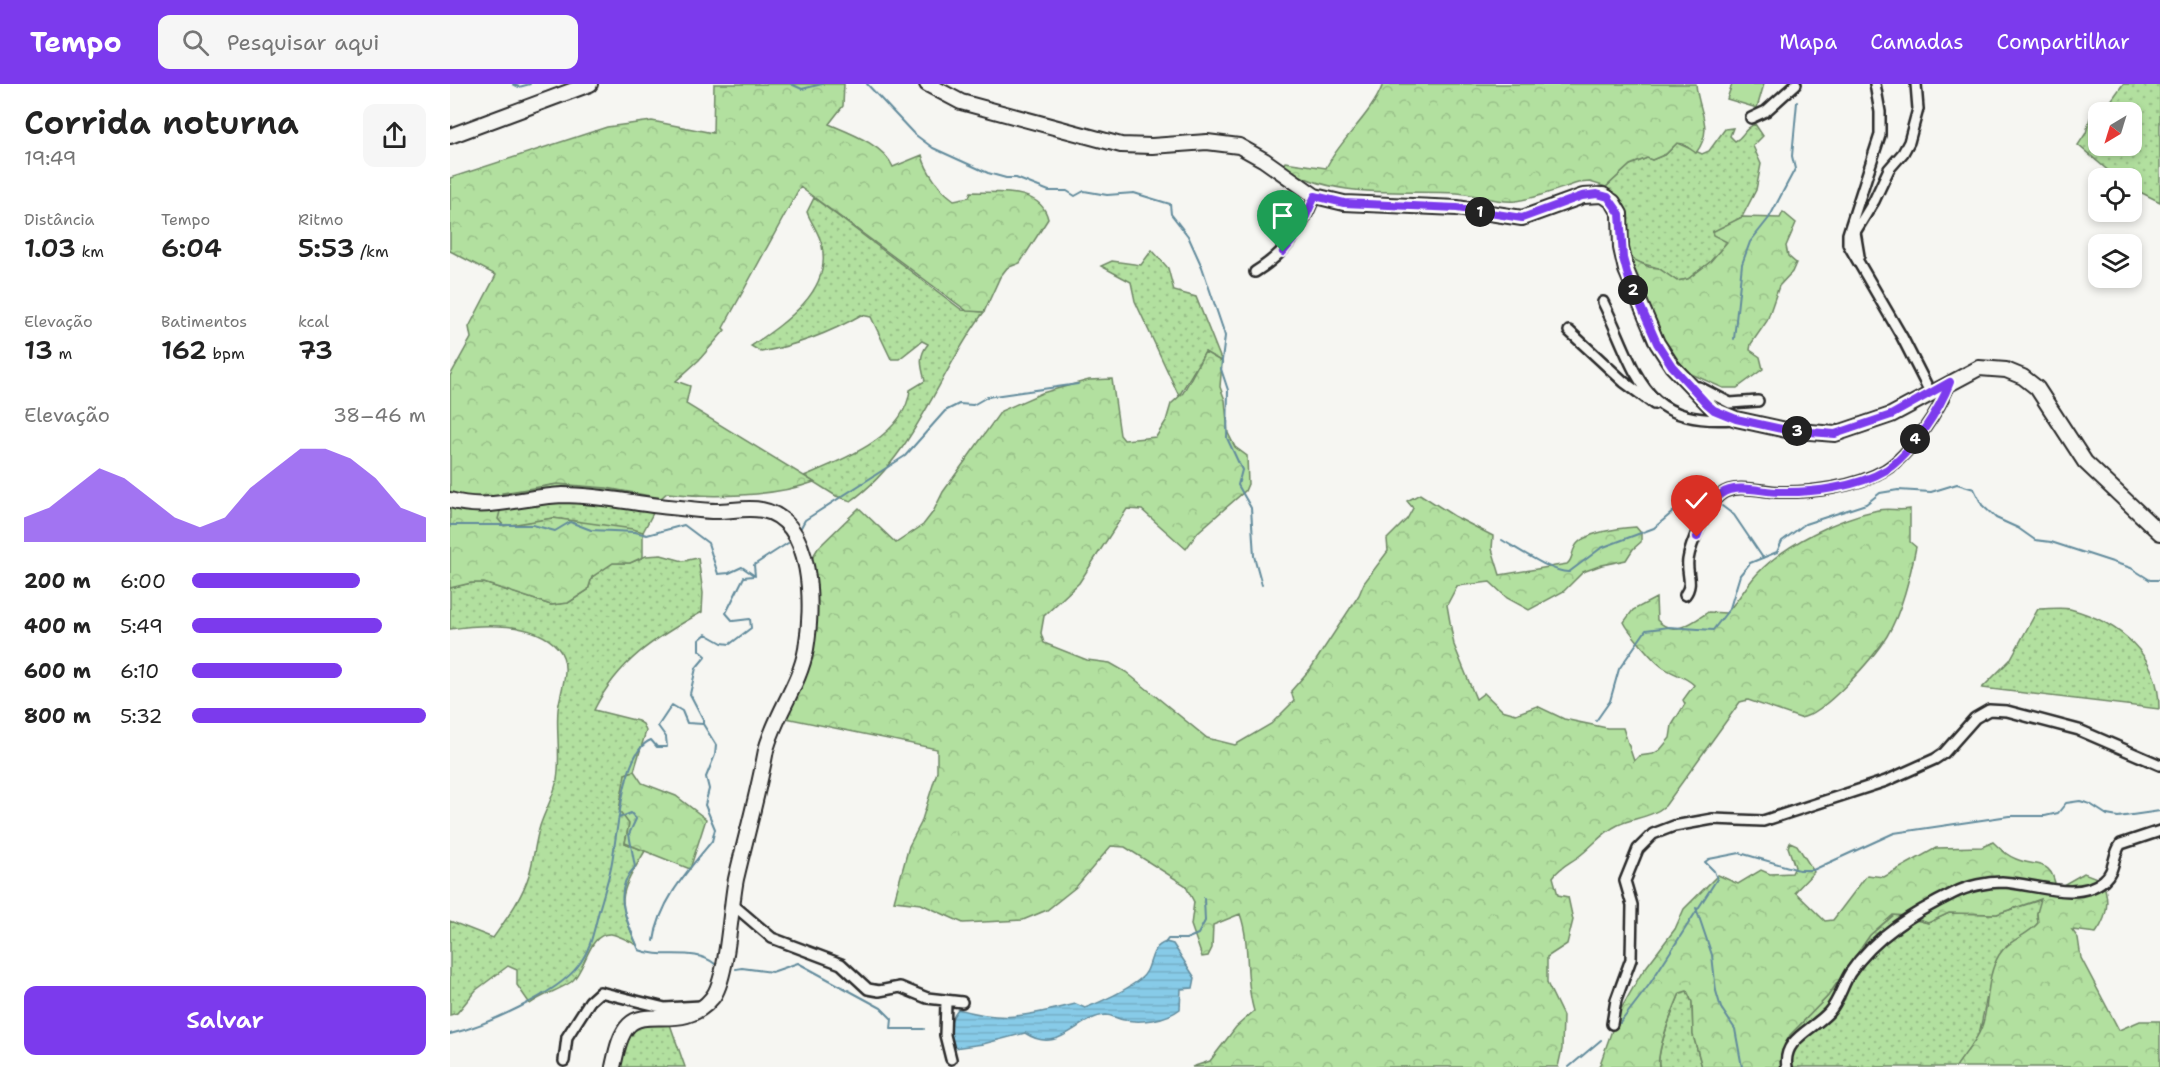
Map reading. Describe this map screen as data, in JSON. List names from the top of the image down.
{
  "north": "bottom left",
  "page": {
    "header": "Tempo",
    "search": "Pesquisar aqui",
    "nav": ["Mapa", "Camadas", "Compartilhar"],
    "heading": ["Corrida noturna", "19:49"],
    "stats": [
      ["Distância", "1.03 km"],
      ["Tempo", "6:04"],
      ["Ritmo", "5:53 /km"],
      ["Elevação", "13 m"],
      ["Batimentos", "162 bpm"],
      ["kcal", "73"]
    ],
    "pins": [
      "1",
      "2",
      "3",
      "4"
    ],
    "chart": ["Elevação", "38–46 m"],
    "list": [
      {
        "name": "200 m",
        "note": "6:00"
      },
      {
        "name": "400 m",
        "note": "5:49"
      },
      {
        "name": "600 m",
        "note": "6:10"
      },
      {
        "name": "800 m",
        "note": "5:32"
      }
    ],
    "buttons": "Salvar"
  }
}
